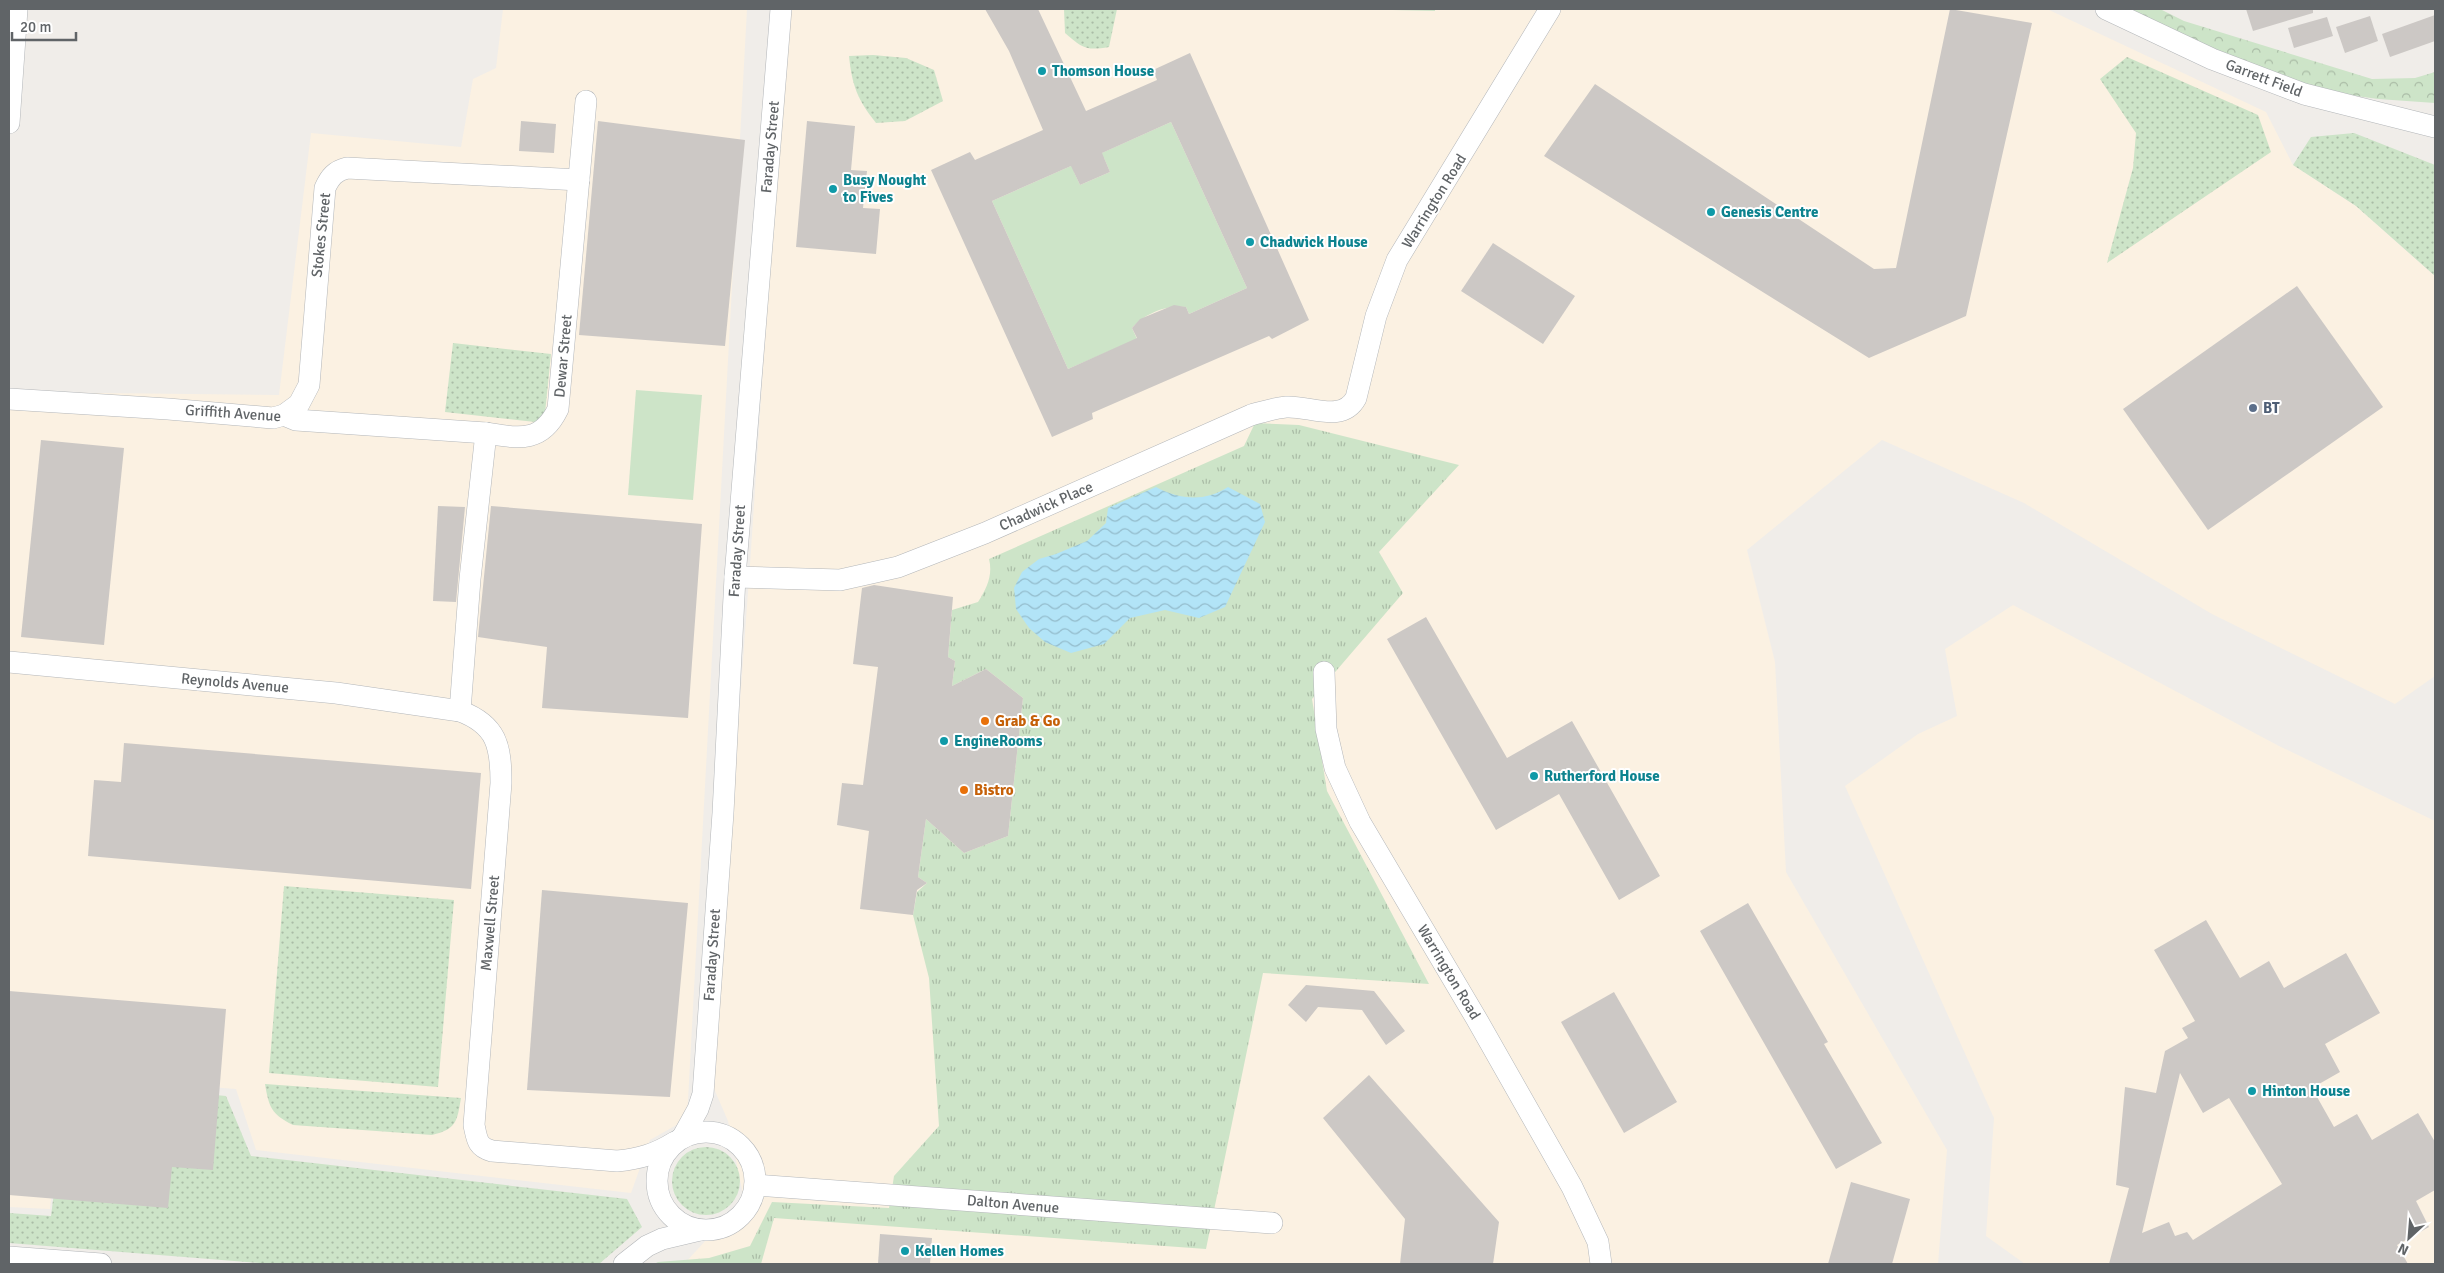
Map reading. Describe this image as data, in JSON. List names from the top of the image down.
{
  "streets": {
    "street": [
      "Garrett Field",
      "Faraday Street",
      "Warrington Road",
      "Stokes Street",
      "Dewar Street",
      "Griffith Avenue",
      "Chadwick Place",
      "Reynolds Avenue",
      "Maxwell Street",
      "Dalton Avenue"
    ]
  },
  "crossings": [
    ["Faraday Street", "Chadwick Place"],
    ["Faraday Street", "Maxwell Street"],
    ["Faraday Street", "Dalton Avenue"],
    ["Warrington Road", "Chadwick Place"],
    ["Stokes Street", "Dewar Street"],
    ["Stokes Street", "Griffith Avenue"],
    ["Dewar Street", "Griffith Avenue"],
    ["Reynolds Avenue", "Maxwell Street"],
    ["Maxwell Street", "Dalton Avenue"]
  ],
  "places": [
    "Thomson House",
    "Busy Nought to Fives",
    "Genesis Centre",
    "Chadwick House",
    "BT",
    "Grab & Go",
    "EngineRooms",
    "Rutherford House",
    "Bistro",
    "Hinton House",
    "Kellen Homes"
  ],
  "scale_bar": "20 m",
  "north": "bottom left"
}
